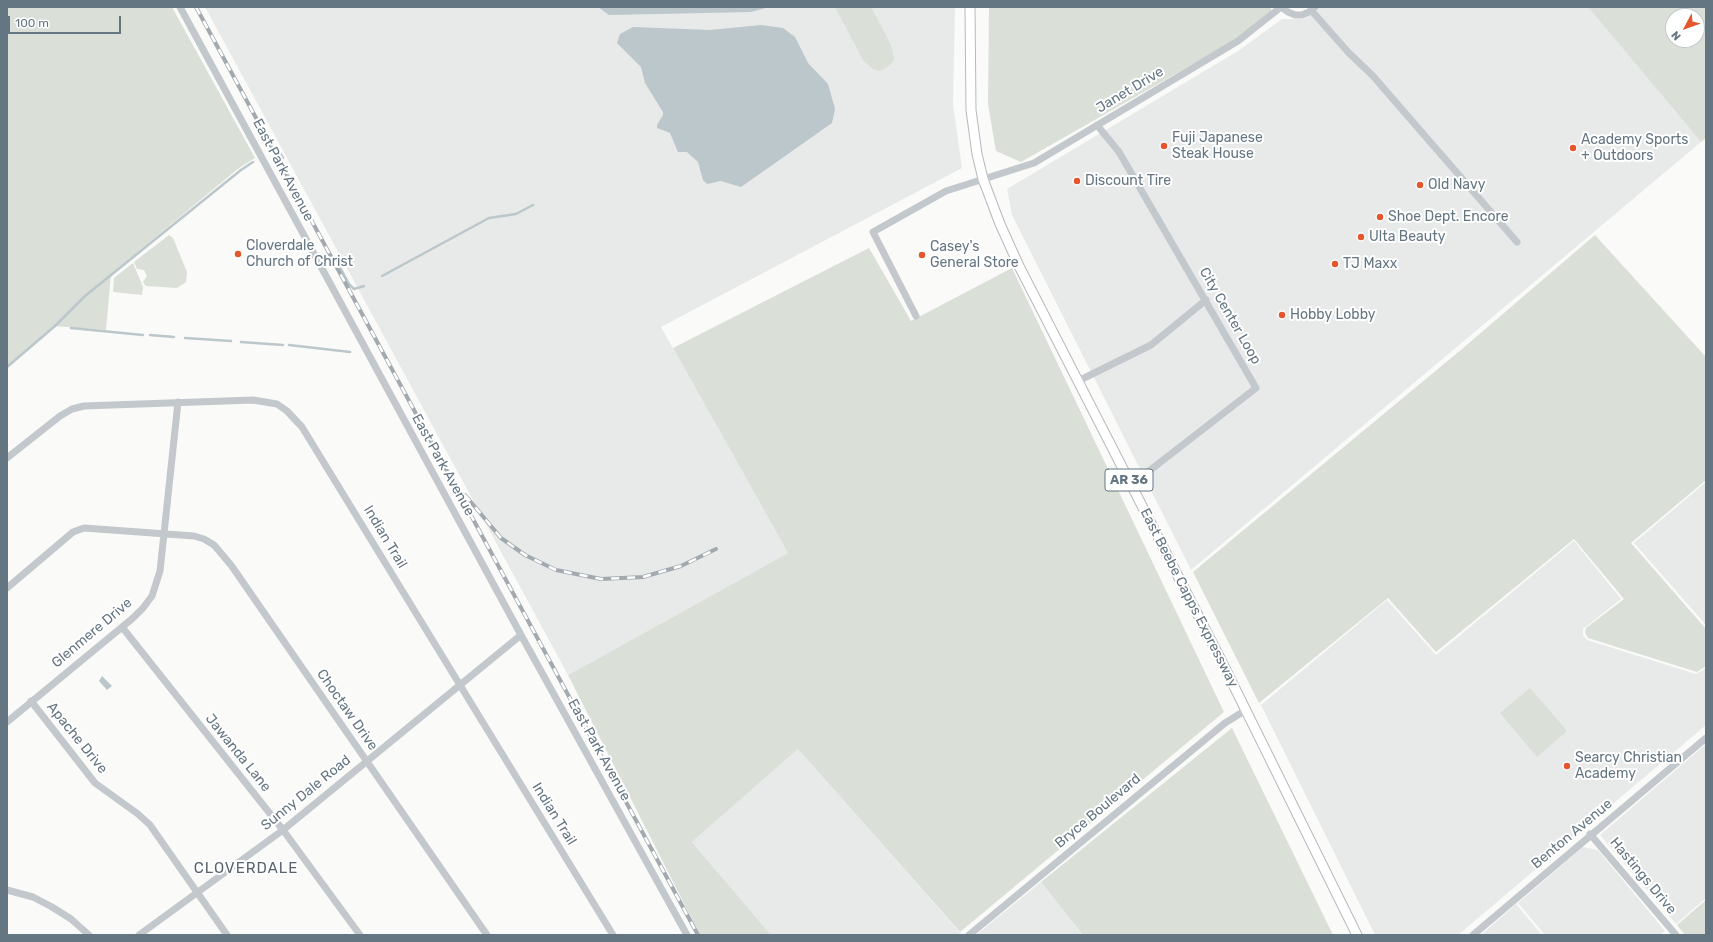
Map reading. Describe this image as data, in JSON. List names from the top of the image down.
{
  "streets": {
    "main road": ["AR 36", "East Beebe Capps Expressway"],
    "street": [
      "Janet Drive",
      "East Park Avenue",
      "City Center Loop",
      "Indian Trail",
      "Glenmere Drive",
      "Choctaw Drive",
      "Apache Drive",
      "Jawanda Lane",
      "Sunny Dale Road",
      "Bryce Boulevard",
      "Benton Avenue",
      "Hastings Drive"
    ]
  },
  "crossings": [
    ["Janet Drive", "City Center Loop"],
    ["Janet Drive", "East Beebe Capps Expressway"],
    ["East Park Avenue", "Sunny Dale Road"],
    ["City Center Loop", "East Beebe Capps Expressway"],
    ["Indian Trail", "Glenmere Drive"],
    ["Indian Trail", "Sunny Dale Road"],
    ["East Beebe Capps Expressway", "Bryce Boulevard"],
    ["Glenmere Drive", "Choctaw Drive"],
    ["Glenmere Drive", "Apache Drive"],
    ["Glenmere Drive", "Jawanda Lane"],
    ["Choctaw Drive", "Sunny Dale Road"],
    ["Apache Drive", "Sunny Dale Road"],
    ["Jawanda Lane", "Sunny Dale Road"],
    ["Benton Avenue", "Hastings Drive"]
  ],
  "districts": ["CLOVERDALE"],
  "places": [
    "Fuji Japanese Steak House",
    "Academy Sports + Outdoors",
    "Discount Tire",
    "Old Navy",
    "Shoe Dept. Encore",
    "Ulta Beauty",
    "Cloverdale Church of Christ",
    "Casey's General Store",
    "TJ Maxx",
    "Hobby Lobby",
    "Searcy Christian Academy"
  ],
  "scale_bar": "100 m",
  "north": "bottom left"
}
